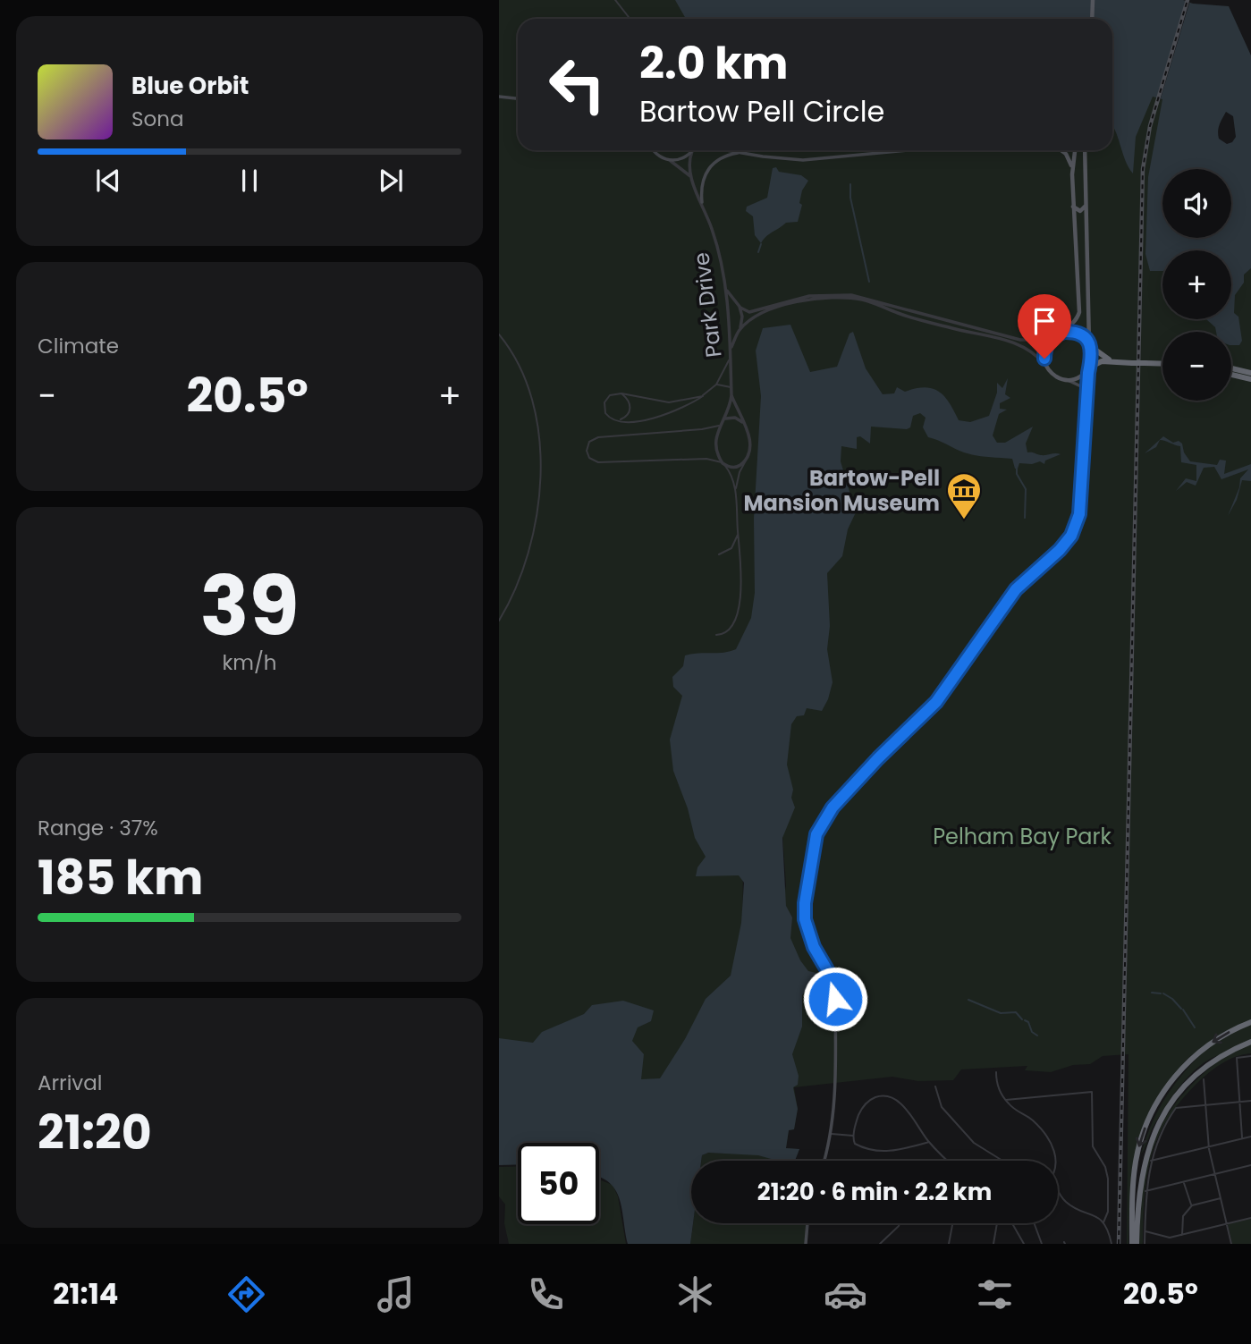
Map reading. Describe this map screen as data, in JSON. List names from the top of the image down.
{
  "streets": {
    "street": ["Park Drive"]
  },
  "parks": ["Pelham Bay Park"],
  "places": {
    "museum": ["Bartow-Pell Mansion Museum"]
  },
  "page": {
    "turn": ["2.0 km", "Bartow Pell Circle"],
    "song": ["Blue Orbit", "Sona"],
    "map_buttons": ["+", "−"],
    "tile": [
      "Climate",
      ["39", "km/h"],
      ["Range · 37%", "185 km"],
      ["Arrival", "21:20"]
    ],
    "heat": ["−", "20.5°", "+"],
    "limit": "50",
    "trip": "21:20 · 6 min · 2.2 km",
    "tabs": ["21:14", "20.5°"]
  }
}
